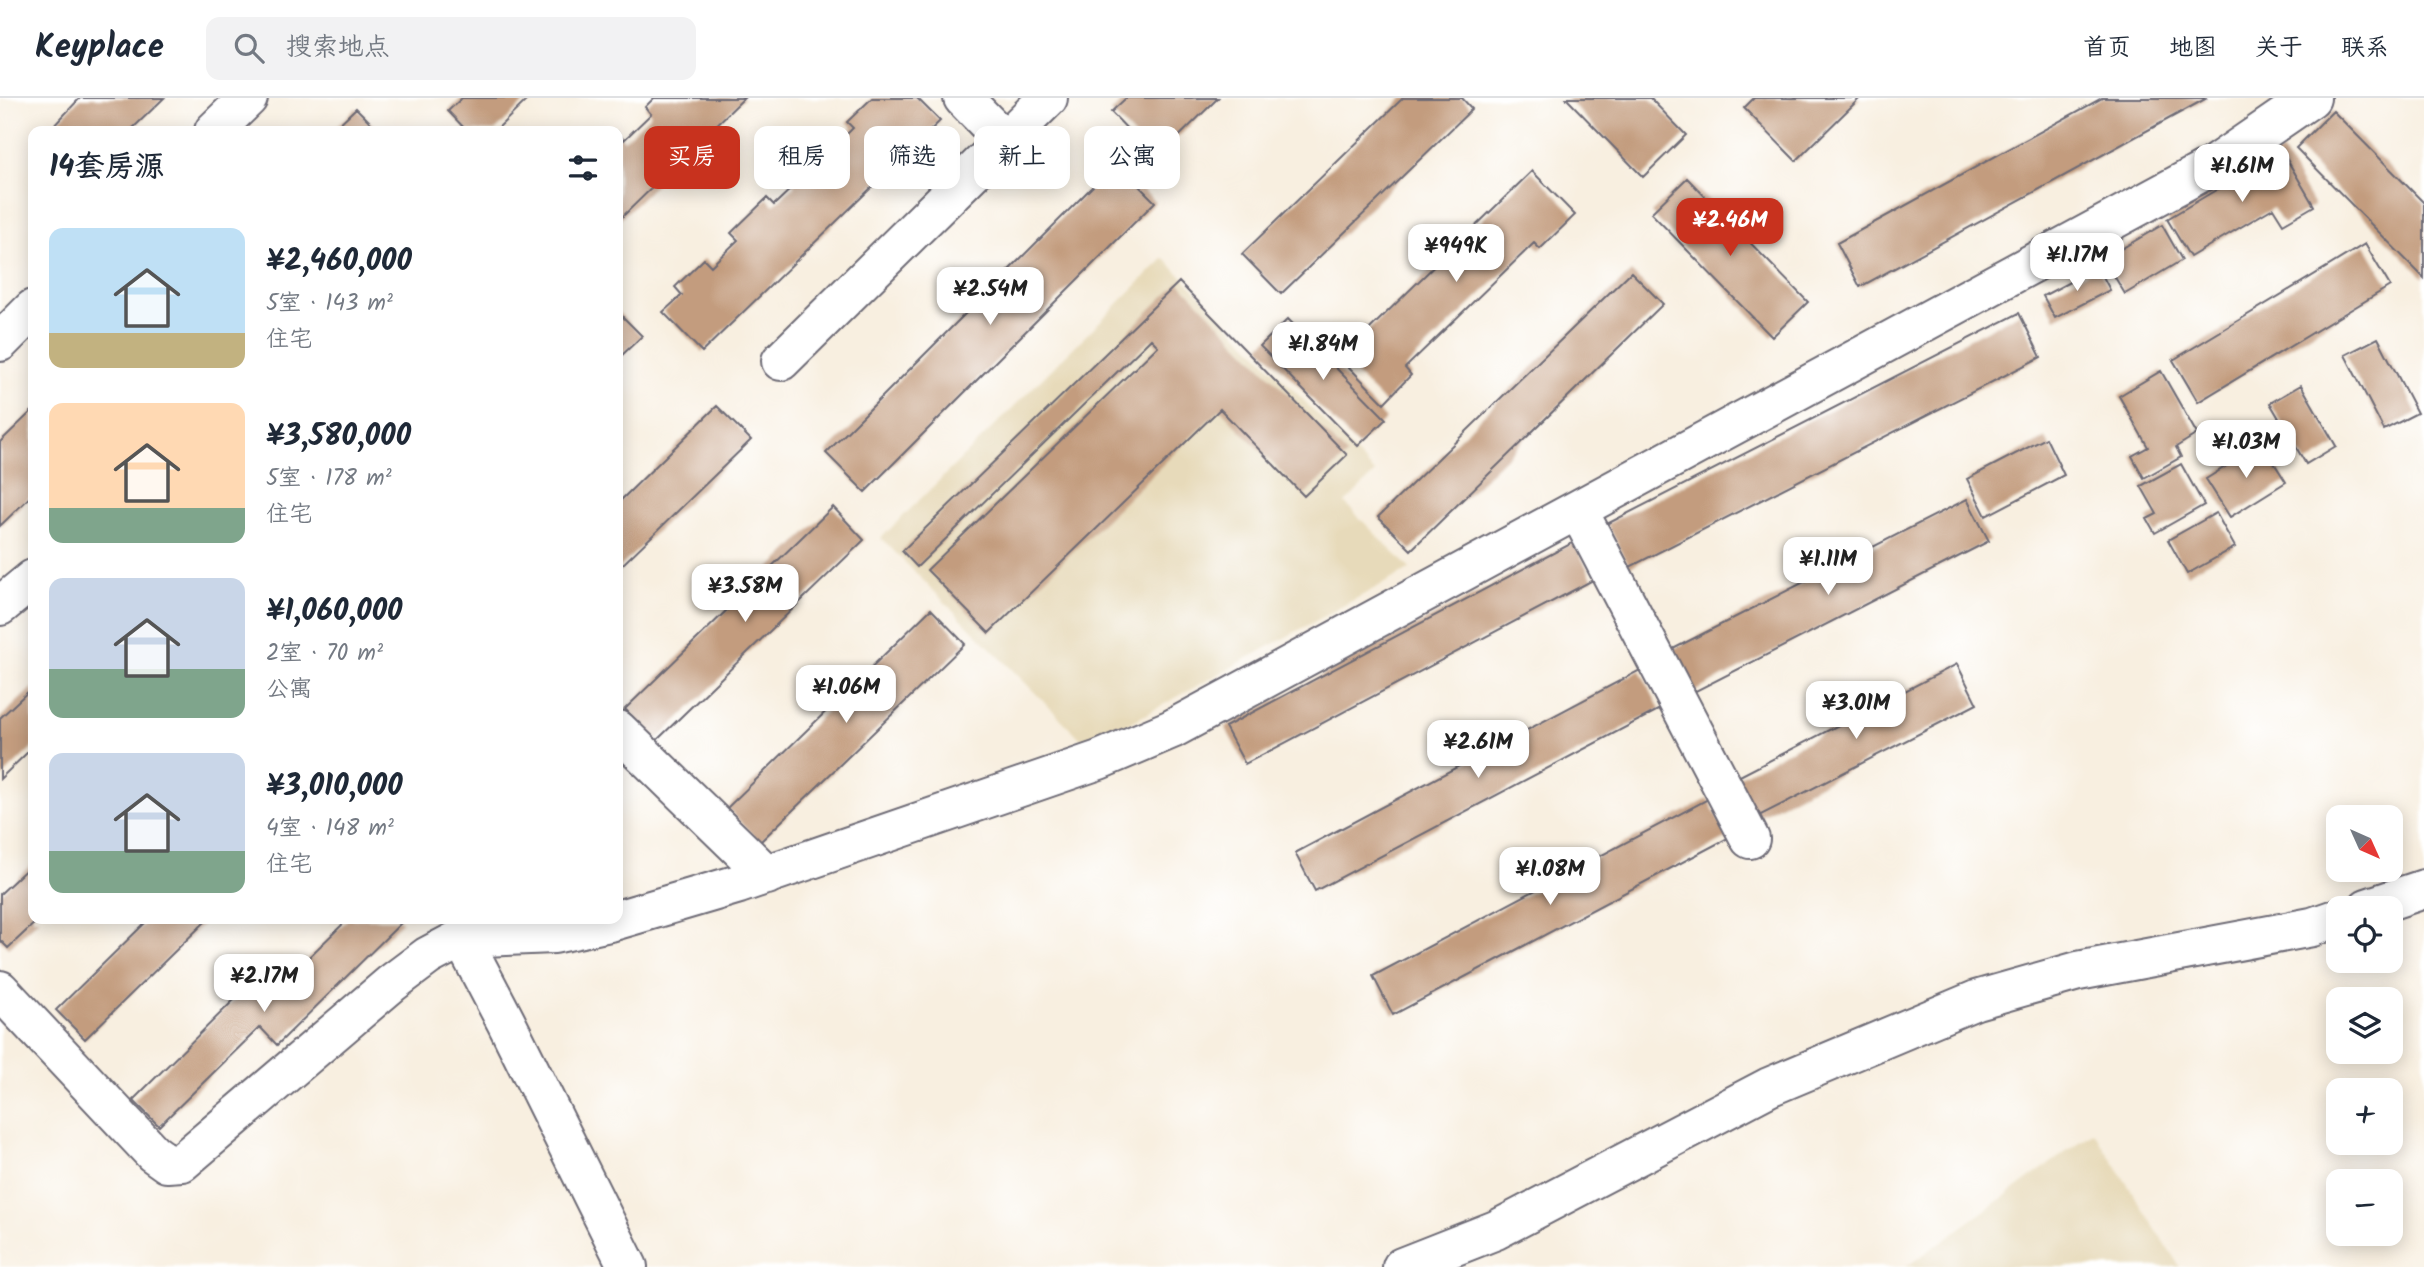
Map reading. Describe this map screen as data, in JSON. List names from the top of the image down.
{
  "north": "bottom right",
  "page": {
    "header": "Keyplace",
    "search": "搜索地点",
    "nav": [
      "首页",
      "地图",
      "关于",
      "联系"
    ],
    "chip": [
      "买房",
      "租房",
      "筛选",
      "新上",
      "公寓"
    ],
    "heading": "14套房源",
    "price": [
      "¥1.61M",
      "¥2.46M",
      "¥949K",
      "¥1.17M",
      "¥2.54M",
      "¥1.84M",
      "¥1.03M",
      "¥1.11M",
      "¥3.58M",
      "¥1.06M",
      "¥3.01M",
      "¥2.61M",
      "¥1.08M",
      "¥2.17M"
    ],
    "list": [
      {
        "name": "¥2,460,000",
        "note": "5室 · 143 m² · 住宅"
      },
      {
        "name": "¥3,580,000",
        "note": "5室 · 178 m² · 住宅"
      },
      {
        "name": "¥1,060,000",
        "note": "2室 · 70 m² · 公寓"
      },
      {
        "name": "¥3,010,000",
        "note": "4室 · 148 m² · 住宅"
      }
    ],
    "map_buttons": ["+", "−"]
  }
}
